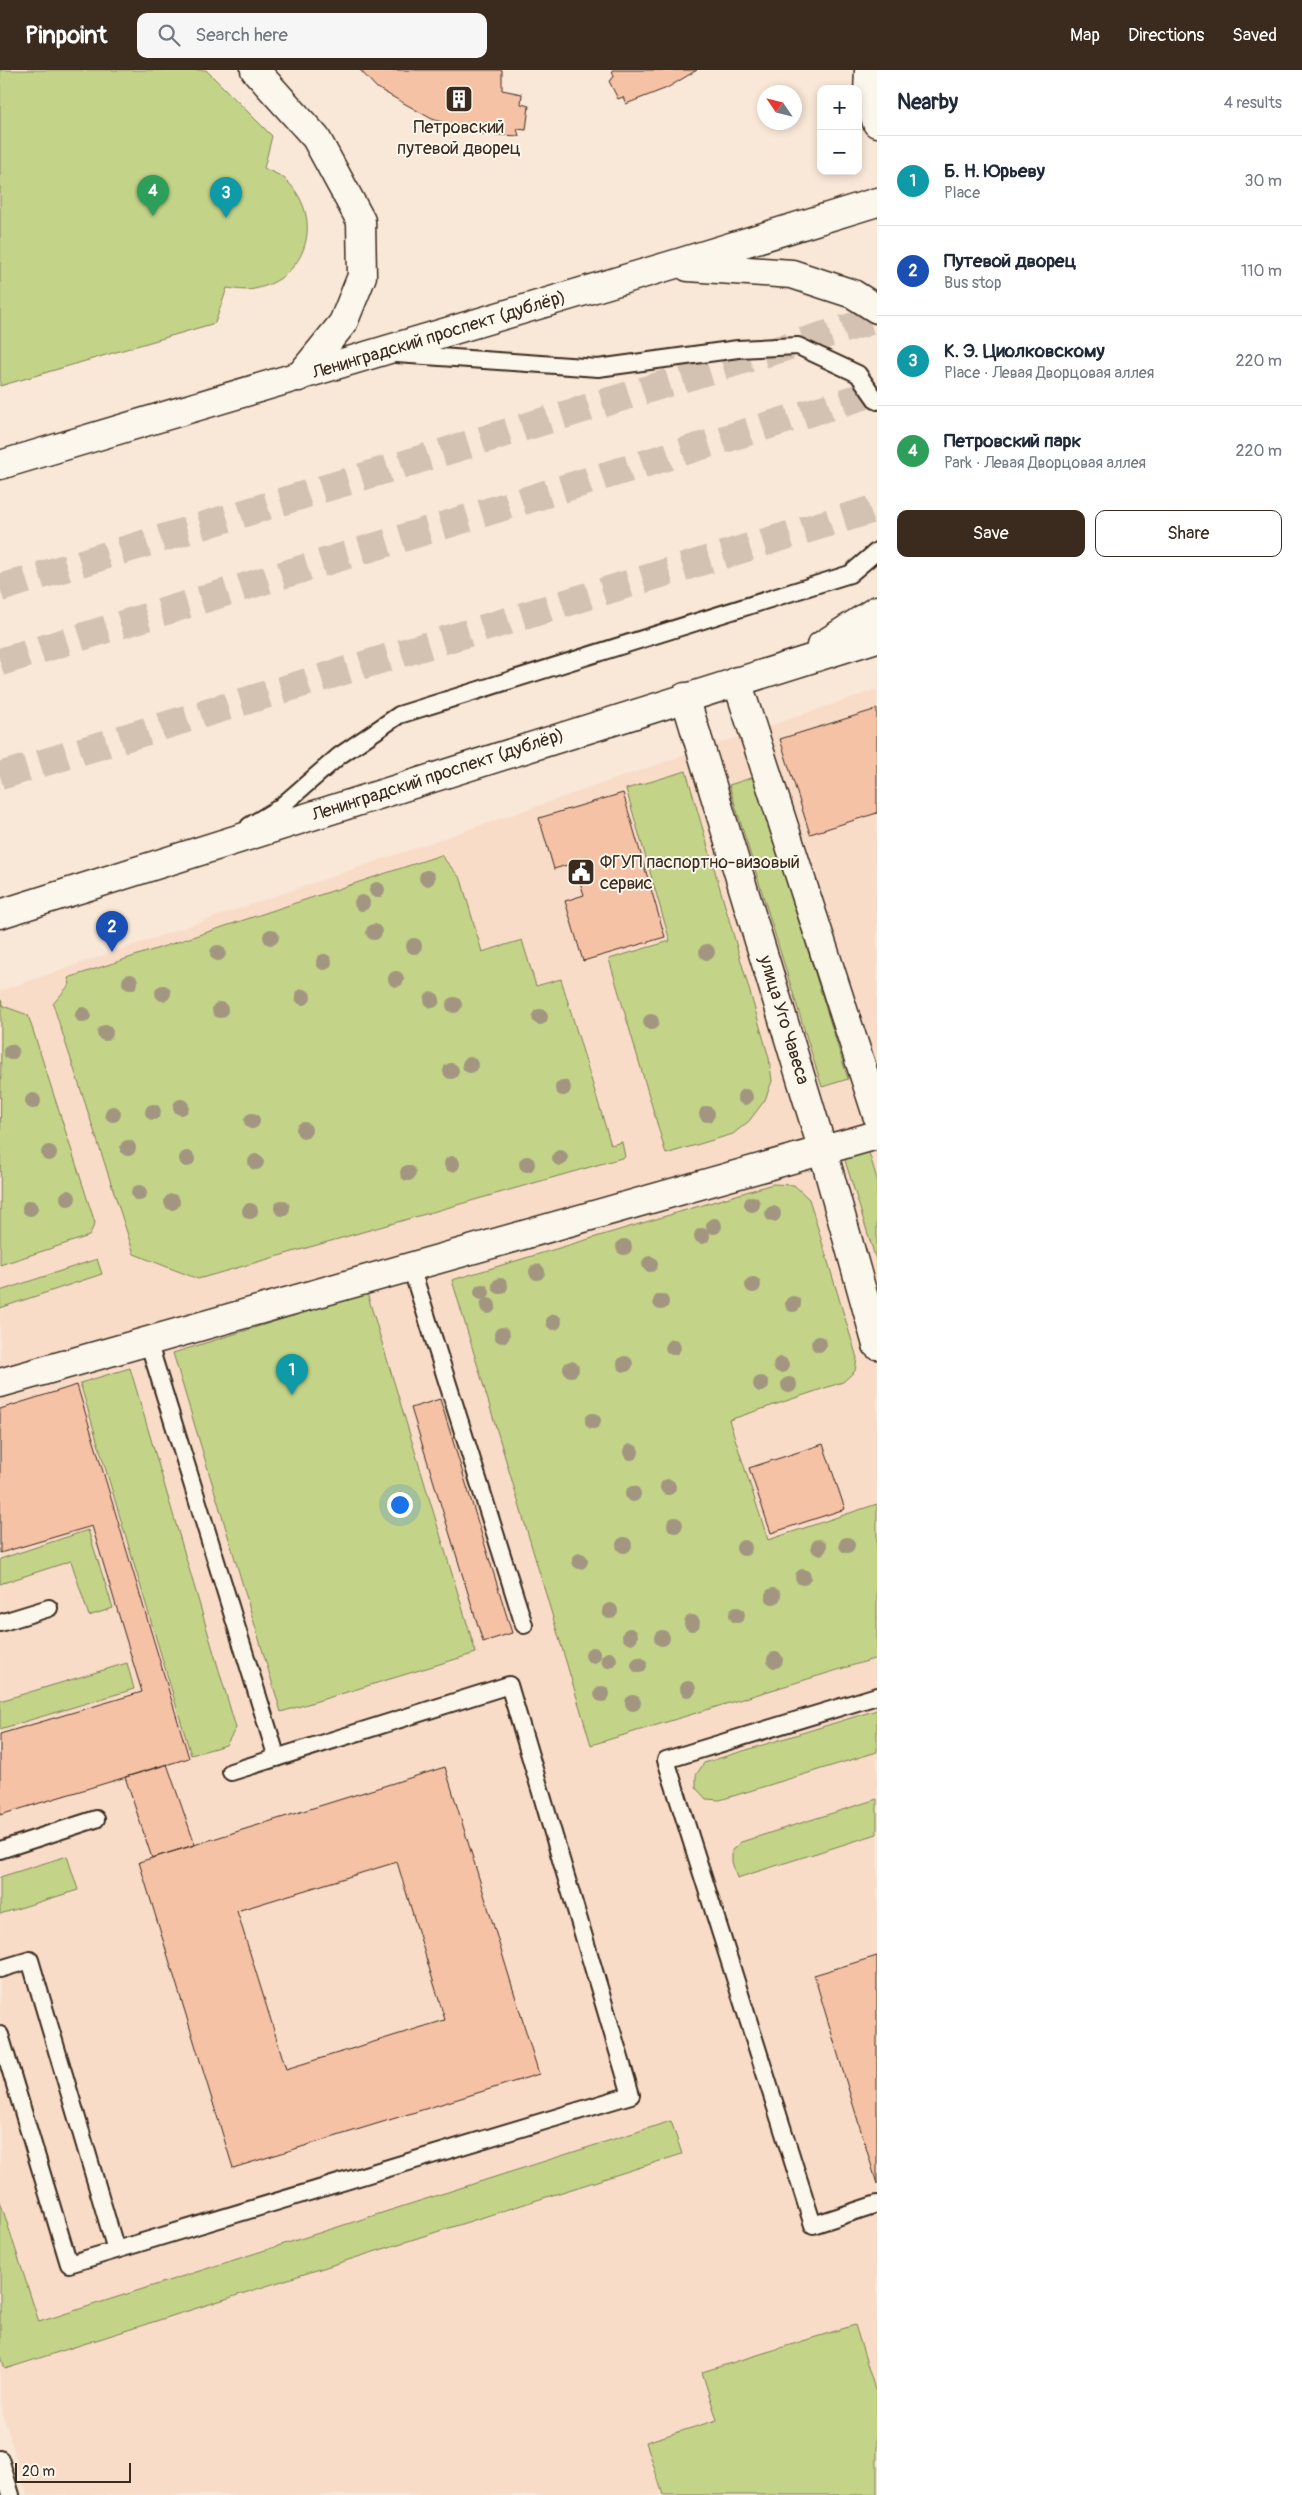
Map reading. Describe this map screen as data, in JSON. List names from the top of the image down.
{
  "streets": {
    "street": ["Ленинградский проспект (дублёр)", "улица Уго Чавеса"]
  },
  "crossings": [
    ["Ленинградский проспект (дублёр)", "улица Уго Чавеса"]
  ],
  "places": {
    "building": ["Петровский путевой дворец"],
    "public building": ["ФГУП паспортно-визовый сервис"]
  },
  "scale_bar": "20 m",
  "north": "top left",
  "page": {
    "header": "Pinpoint",
    "search": "Search here",
    "nav": ["Map", "Directions", "Saved"],
    "heading": ["Nearby", "4 results"],
    "map_buttons": ["+", "−"],
    "list": [
      {
        "mark": "1",
        "name": "Б. Н. Юрьеву",
        "note": "Place",
        "value": "30 m"
      },
      {
        "mark": "2",
        "name": "Путевой дворец",
        "note": "Bus stop",
        "value": "110 m"
      },
      {
        "mark": "3",
        "name": "К. Э. Циолковскому",
        "note": "Place · Левая Дворцовая аллея",
        "value": "220 m"
      },
      {
        "mark": "4",
        "name": "Петровский парк",
        "note": "Park · Левая Дворцовая аллея",
        "value": "220 m"
      }
    ],
    "pins": [
      "4",
      "3",
      "2",
      "1"
    ],
    "buttons": ["Save", "Share"],
    "scale": "20 m"
  }
}
